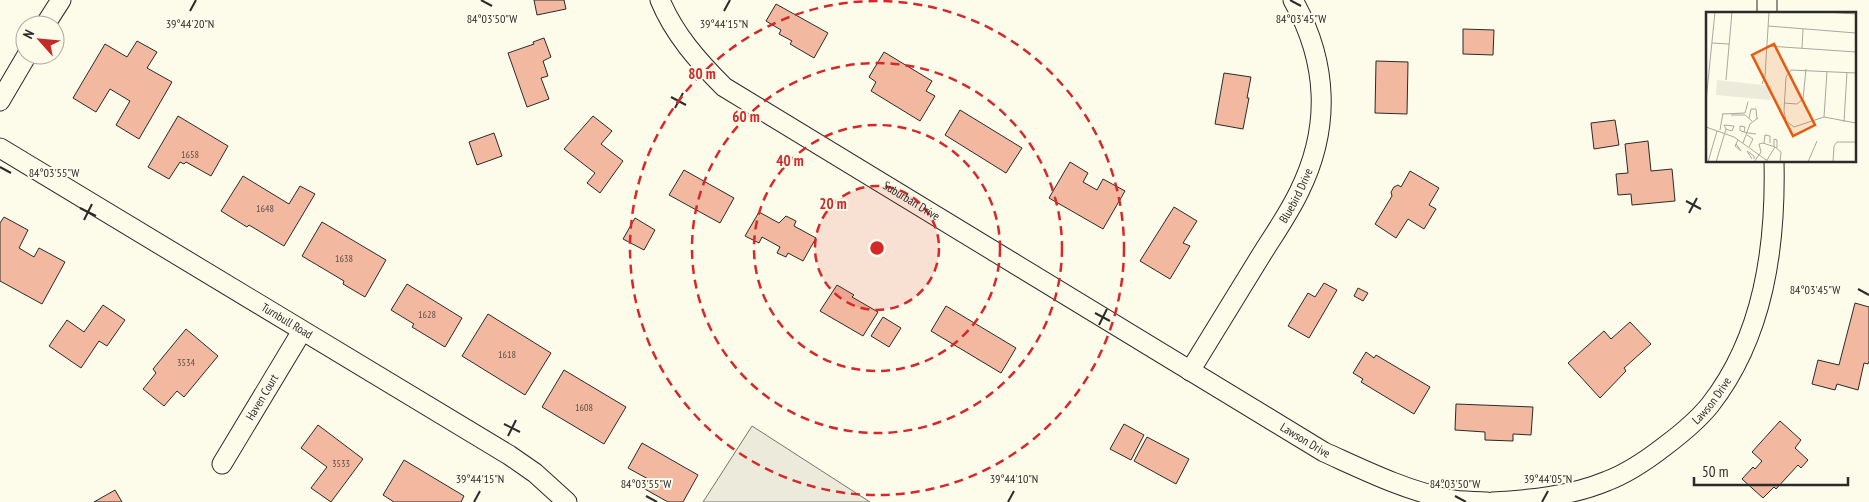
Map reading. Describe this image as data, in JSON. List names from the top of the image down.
{
  "streets": {
    "street": [
      "Bluebird Drive",
      "Suburban Drive",
      "Turnbull Road",
      "Haven Court",
      "Lawson Drive"
    ]
  },
  "crossings": [
    ["Bluebird Drive", "Suburban Drive"],
    ["Bluebird Drive", "Lawson Drive"],
    ["Suburban Drive", "Lawson Drive"],
    ["Turnbull Road", "Haven Court"]
  ],
  "house_numbers": [
    "1658",
    "1648",
    "1638",
    "1628",
    "1618",
    "3534",
    "1608",
    "3533"
  ],
  "scale_bar": "50 m",
  "north": "top left",
  "coordinates": [
    "84°03'45\"W",
    "84°03'50\"W",
    "39°44'20\"N",
    "39°44'15\"N",
    "84°03'55\"W",
    "39°44'10\"N",
    "39°44'05\"N"
  ],
  "rings": [
    "80 m",
    "60 m",
    "40 m",
    "20 m"
  ]
}
